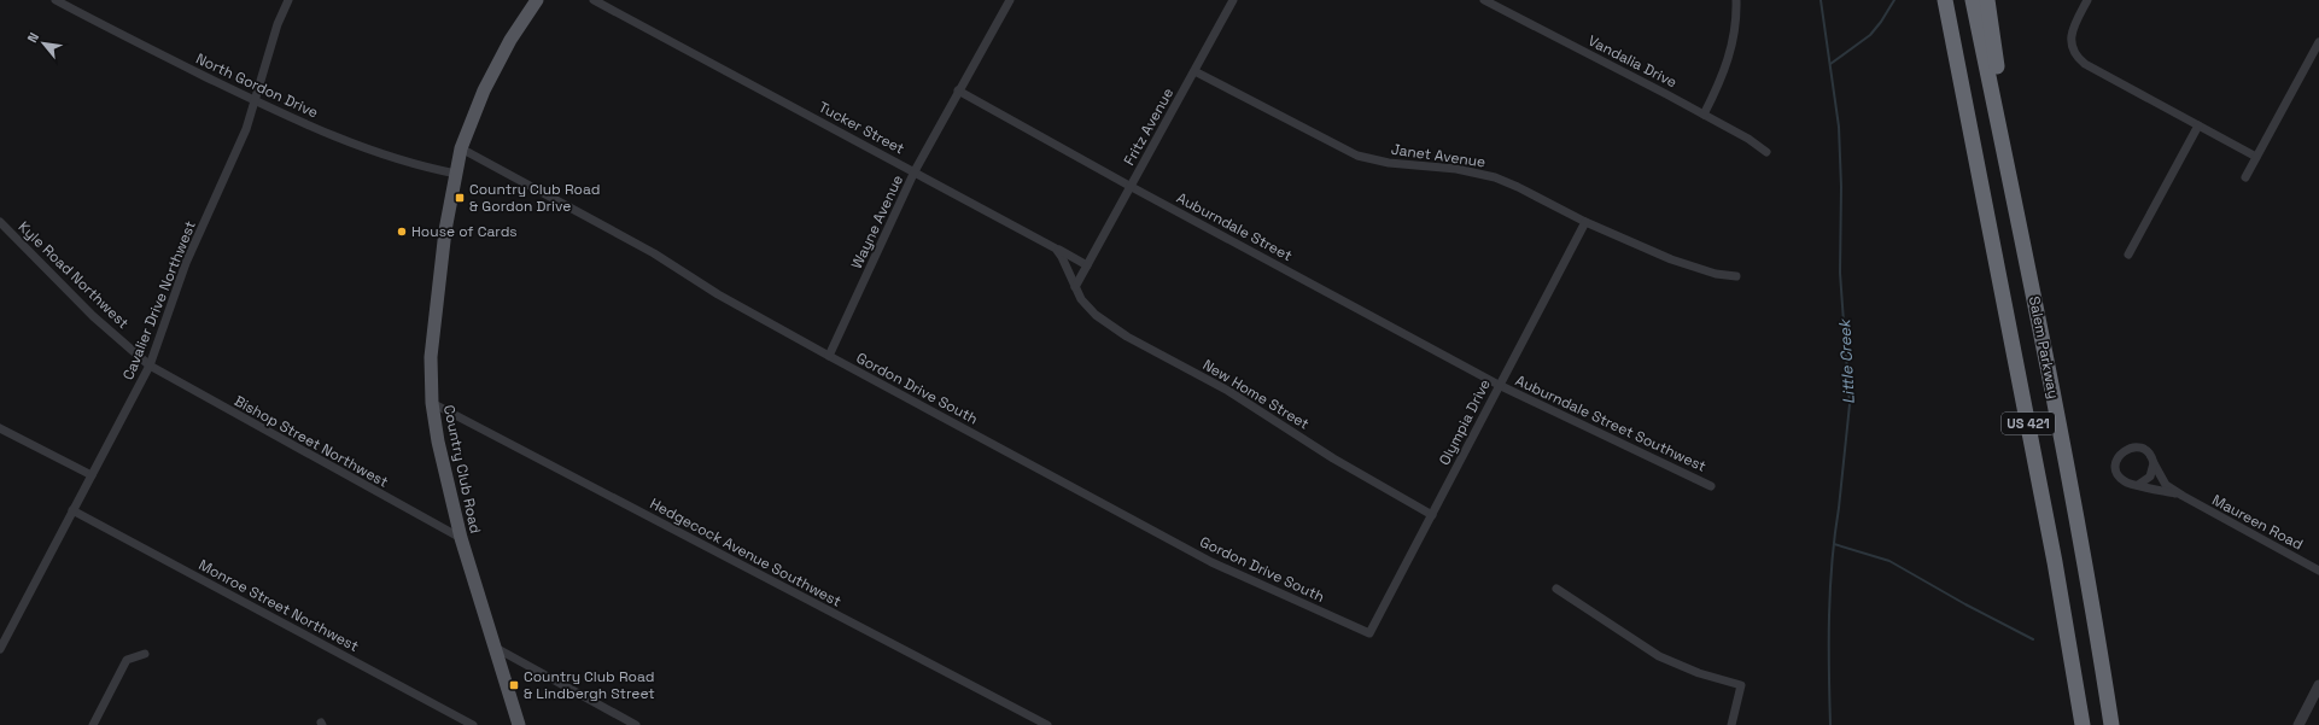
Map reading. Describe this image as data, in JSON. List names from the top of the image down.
{
  "streets": {
    "highway": ["Salem Parkway", "US 421"],
    "main road": ["Country Club Road"],
    "street": [
      "Vandalia Drive",
      "North Gordon Drive",
      "Fritz Avenue",
      "Tucker Street",
      "Janet Avenue",
      "Wayne Avenue",
      "Auburndale Street",
      "Kyle Road Northwest",
      "Cavalier Drive Northwest",
      "Gordon Drive South",
      "New Home Street",
      "Olympia Drive",
      "Auburndale Street Southwest",
      "Bishop Street Northwest",
      "Maureen Road",
      "Hedgecock Avenue Southwest",
      "Monroe Street Northwest"
    ]
  },
  "crossings": [
    ["North Gordon Drive", "Cavalier Drive Northwest"],
    ["North Gordon Drive", "Country Club Road"],
    ["Fritz Avenue", "Tucker Street"],
    ["Fritz Avenue", "Janet Avenue"],
    ["Fritz Avenue", "Auburndale Street"],
    ["Tucker Street", "Wayne Avenue"],
    ["Janet Avenue", "Olympia Drive"],
    ["Wayne Avenue", "Auburndale Street"],
    ["Wayne Avenue", "Gordon Drive South"],
    ["Auburndale Street", "Olympia Drive"],
    ["Auburndale Street", "Auburndale Street Southwest"],
    ["Kyle Road Northwest", "Cavalier Drive Northwest"],
    ["Kyle Road Northwest", "Bishop Street Northwest"],
    ["Cavalier Drive Northwest", "Bishop Street Northwest"],
    ["Cavalier Drive Northwest", "Monroe Street Northwest"],
    ["Gordon Drive South", "Olympia Drive"],
    ["Gordon Drive South", "Country Club Road"],
    ["New Home Street", "Olympia Drive"],
    ["Olympia Drive", "Auburndale Street Southwest"],
    ["Bishop Street Northwest", "Country Club Road"],
    ["Country Club Road", "Hedgecock Avenue Southwest"]
  ],
  "water": ["Little Creek"],
  "places": {
    "transit": ["Country Club Road & Gordon Drive", "Country Club Road & Lindbergh Street"],
    "other": ["House of Cards"]
  },
  "north": "top left"
}
